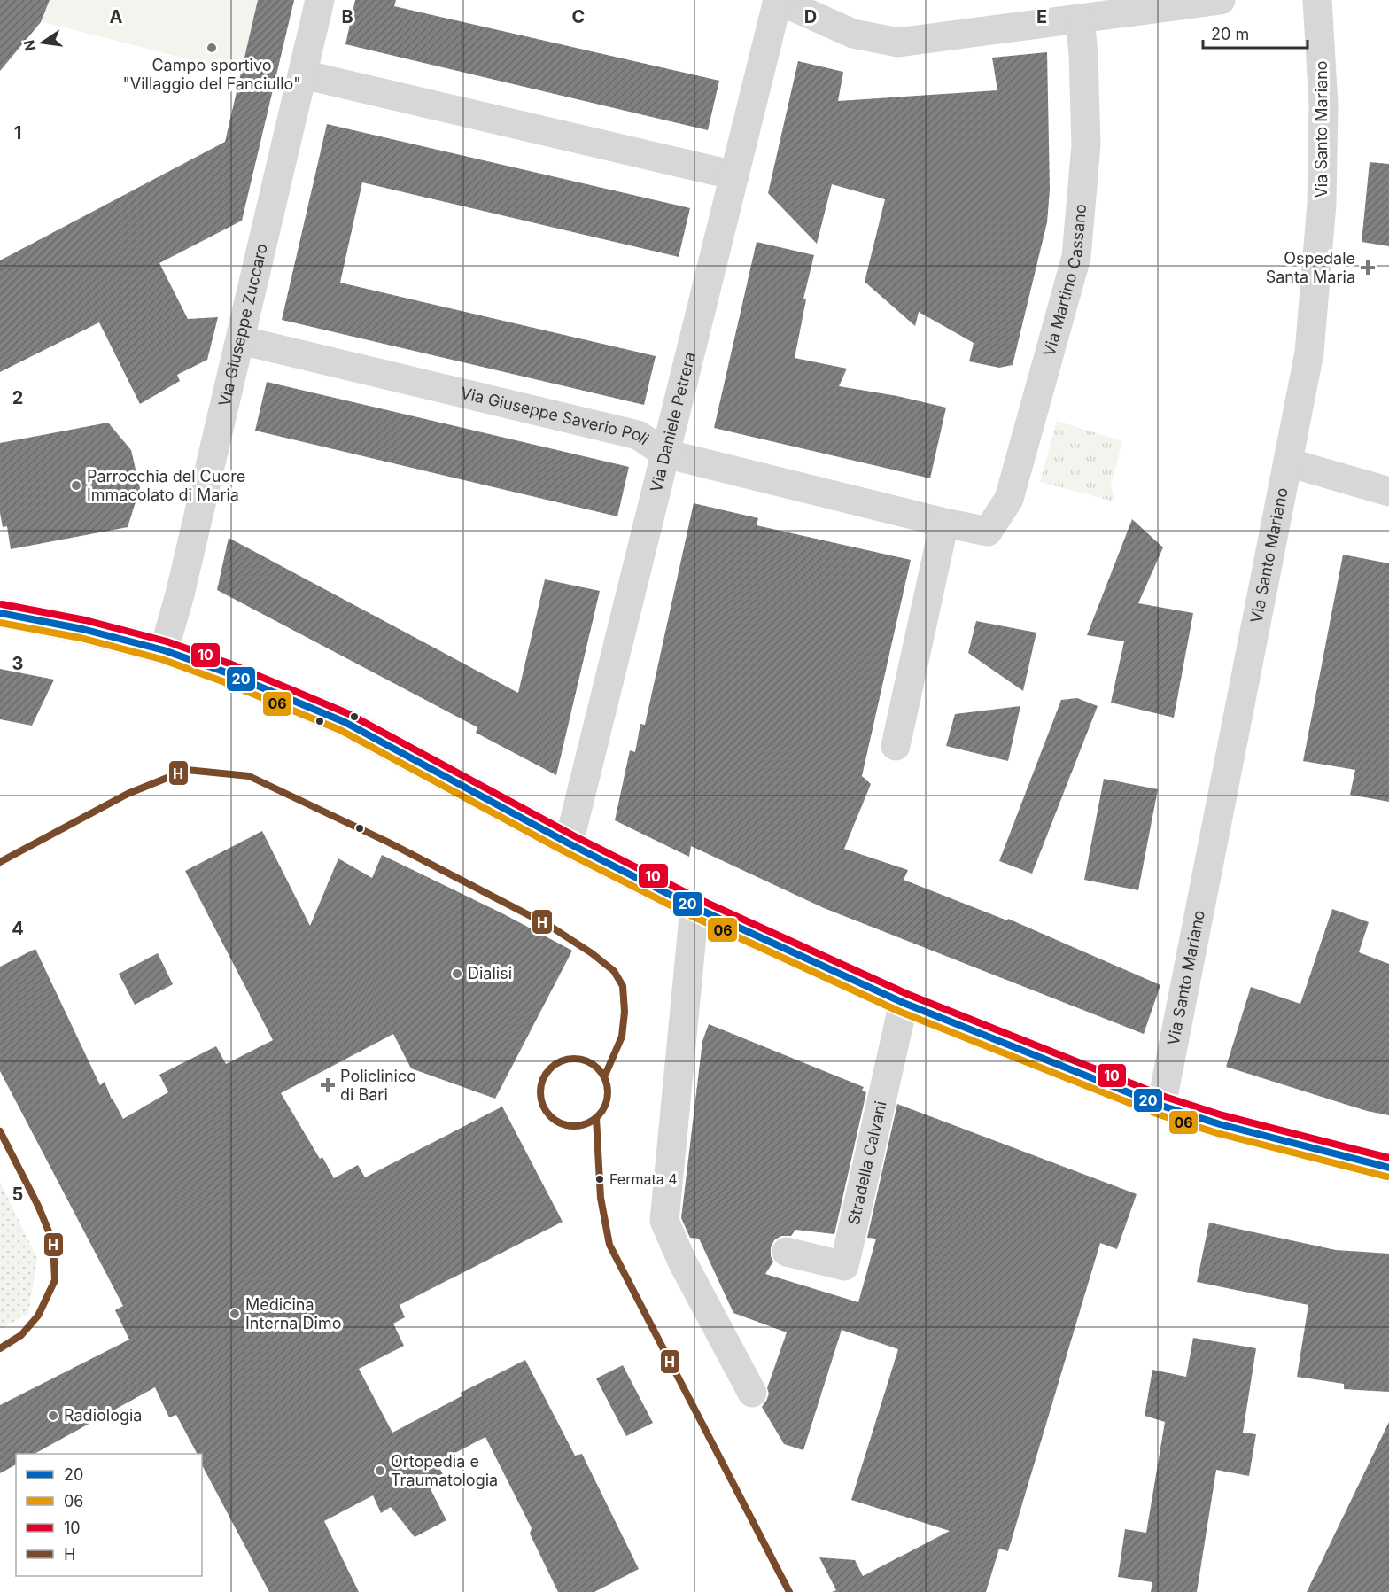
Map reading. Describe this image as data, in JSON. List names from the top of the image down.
{
  "streets": {
    "street": [
      "Via Santo Mariano",
      "Via Martino Cassano",
      "Via Giuseppe Zuccaro",
      "Via Giuseppe Saverio Poli",
      "Via Daniele Petrera",
      "Stradella Calvani"
    ]
  },
  "crossings": [
    ["Via Martino Cassano", "Via Giuseppe Saverio Poli"],
    ["Via Giuseppe Zuccaro", "Via Giuseppe Saverio Poli"],
    ["Via Giuseppe Saverio Poli", "Via Daniele Petrera"]
  ],
  "places": {
    "other": [
      "Campo sportivo \"Villaggio del Fanciullo\"",
      "Parrocchia del Cuore Immacolato di Maria",
      "Dialisi",
      "Fermata 4",
      "Medicina Interna Dimo",
      "Radiologia",
      "Ortopedia e Traumatologia"
    ],
    "health": ["Ospedale Santa Maria", "Policlinico di Bari"]
  },
  "lines": [
    "transit line 10",
    "transit line 20",
    "transit line 06",
    "transit line H"
  ],
  "legend": [
    "20",
    "06",
    "10",
    "H"
  ],
  "scale_bar": "20 m",
  "north": "left",
  "grid": {
    "columns": [
      "A",
      "B",
      "C",
      "D",
      "E"
    ],
    "rows": [
      "1",
      "2",
      "3",
      "4",
      "5"
    ]
  }
}
